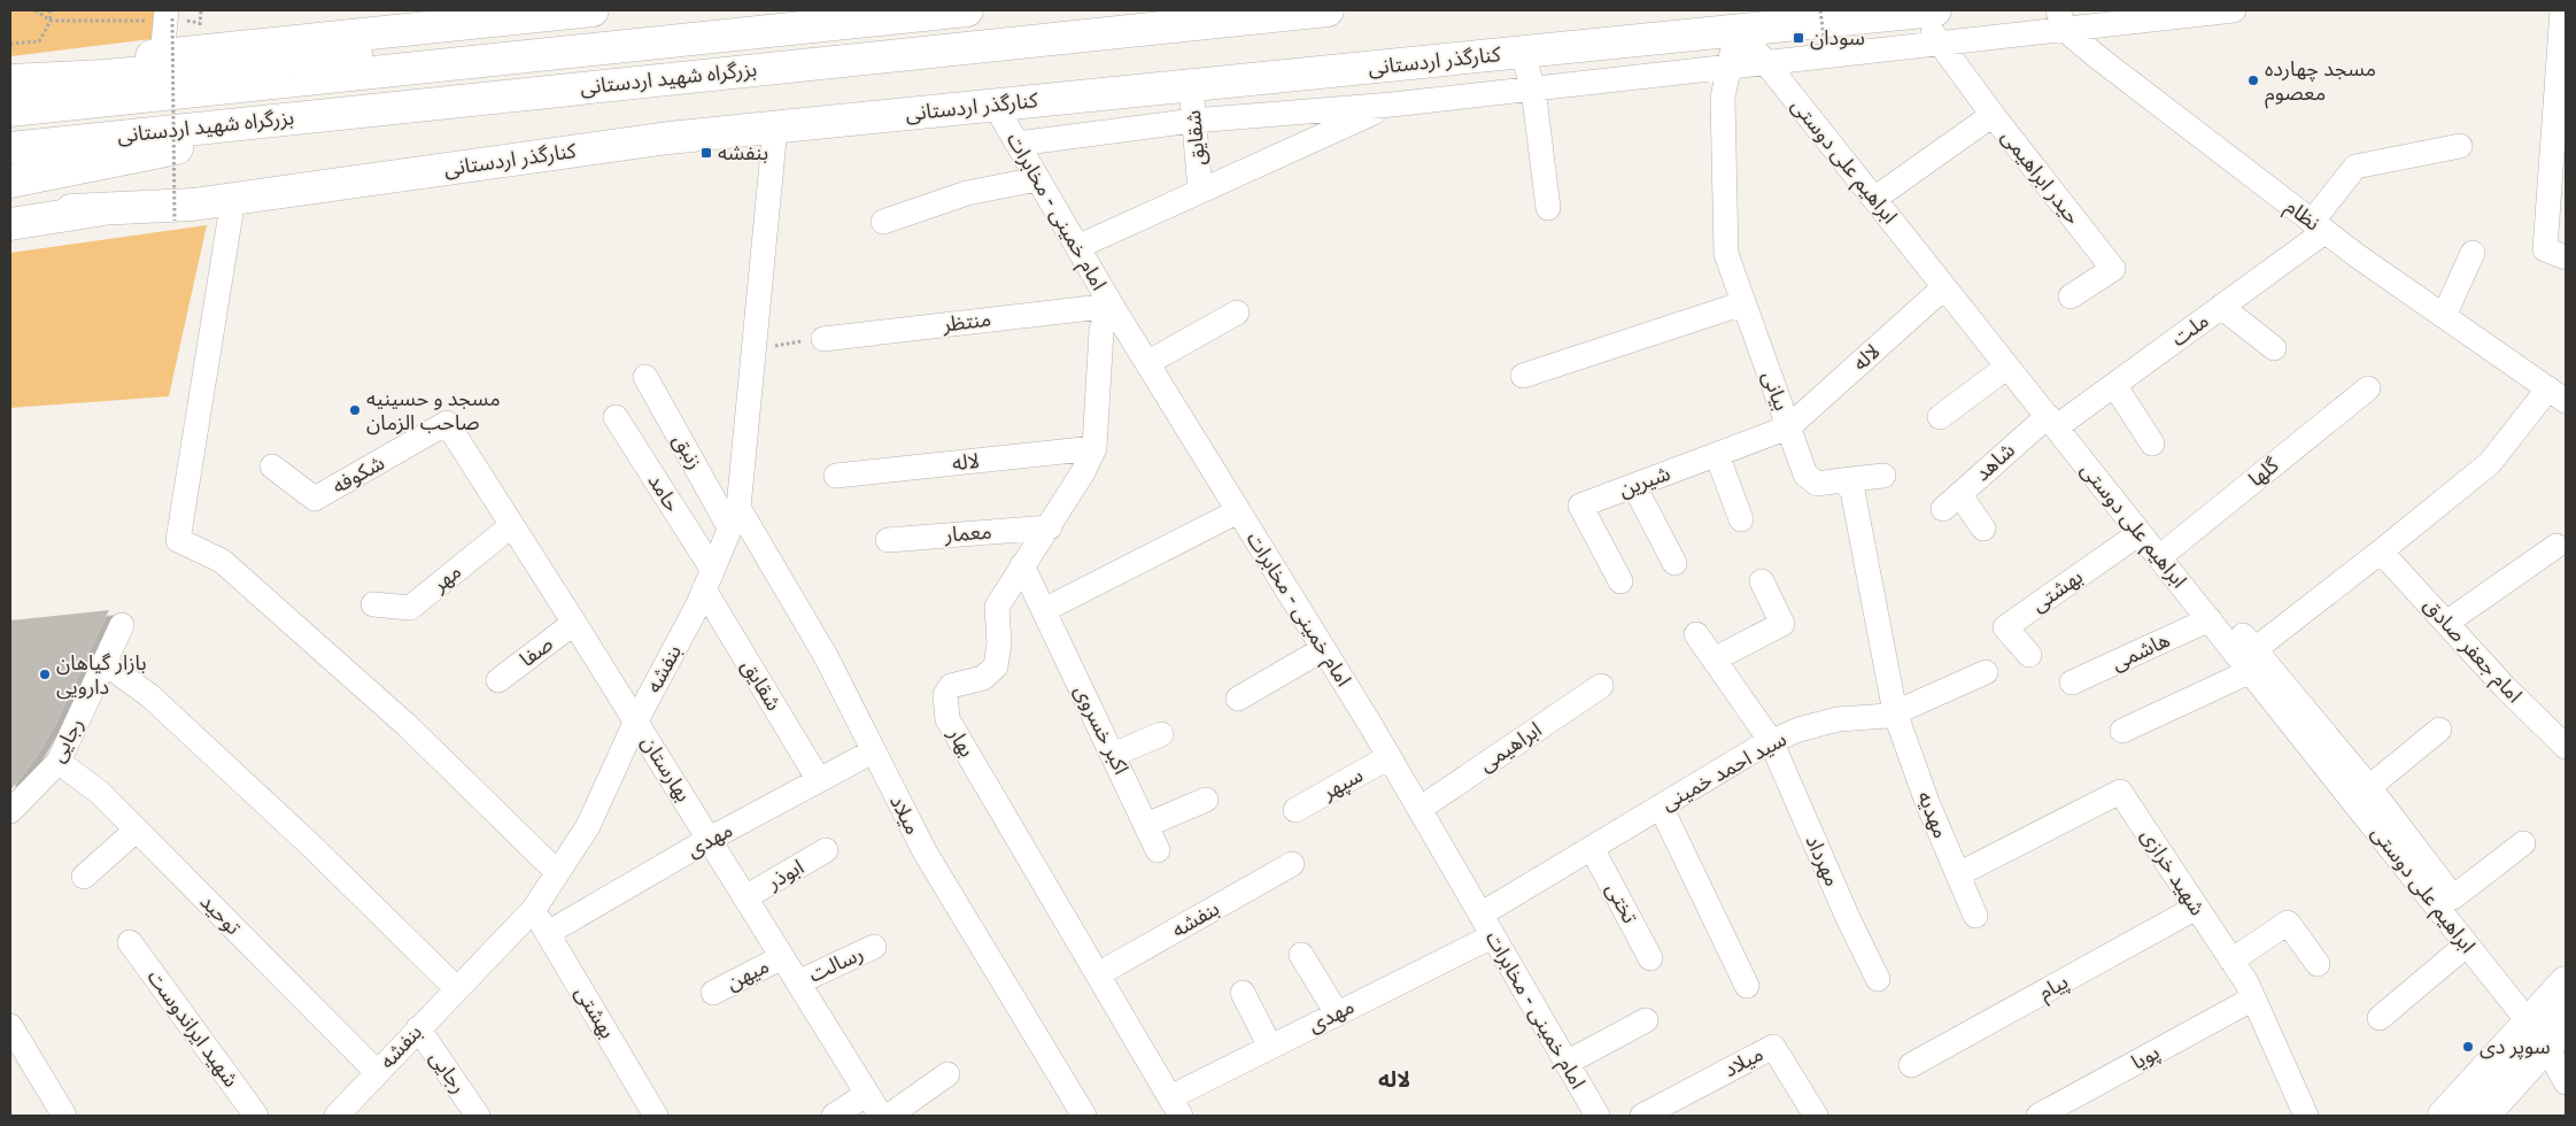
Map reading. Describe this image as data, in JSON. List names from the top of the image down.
{
  "streets": {
    "main road": ["کنارگذر اردستانی", "بزرگراه شهید اردستانی"],
    "street": [
      "شقایق",
      "ابراهیم علی دوستی",
      "حیدر ابراهیمی",
      "امام خمینی - مخابرات",
      "نظام",
      "منتظر",
      "ملت",
      "لاله",
      "بیانی",
      "زنبق",
      "شاهد",
      "گلها",
      "شکوفه",
      "شیرین",
      "حامد",
      "معمار",
      "مهر",
      "بهشتی",
      "امام جعفر صادق",
      "صفا",
      "هاشمی",
      "بنفشه",
      "اکبر خسروی",
      "رجایی",
      "بهار",
      "ابراهیمی",
      "بهارستان",
      "سید احمد خمینی",
      "سپهر",
      "میلاد",
      "مهدیه",
      "مهدی",
      "مهرداد",
      "شهید خرازی",
      "ابوذر",
      "تختی",
      "توحید",
      "رسالت",
      "میهن",
      "پیام",
      "شهید ایراندوست",
      "پویا"
    ]
  },
  "crossings": [
    ["کنارگذر اردستانی", "شقایق"],
    ["کنارگذر اردستانی", "ابراهیم علی دوستی"],
    ["کنارگذر اردستانی", "حیدر ابراهیمی"],
    ["کنارگذر اردستانی", "امام خمینی - مخابرات"],
    ["کنارگذر اردستانی", "بیانی"],
    ["کنارگذر اردستانی", "بنفشه"],
    ["شقایق", "حامد"],
    ["شقایق", "بنفشه"],
    ["شقایق", "مهدی"],
    ["ابراهیم علی دوستی", "ملت"],
    ["ابراهیم علی دوستی", "لاله"],
    ["ابراهیم علی دوستی", "بیانی"],
    ["ابراهیم علی دوستی", "شاهد"],
    ["ابراهیم علی دوستی", "گلها"],
    ["ابراهیم علی دوستی", "بهشتی"],
    ["ابراهیم علی دوستی", "هاشمی"],
    ["امام خمینی - مخابرات", "منتظر"],
    ["امام خمینی - مخابرات", "بهار"],
    ["امام خمینی - مخابرات", "ابراهیمی"],
    ["امام خمینی - مخابرات", "سید احمد خمینی"],
    ["امام خمینی - مخابرات", "سپهر"],
    ["امام خمینی - مخابرات", "مهدی"],
    ["نظام", "ملت"],
    ["منتظر", "بهار"],
    ["ملت", "شاهد"],
    ["لاله", "بیانی"],
    ["لاله", "شیرین"],
    ["لاله", "بهار"],
    ["بیانی", "شیرین"],
    ["زنبق", "بنفشه"],
    ["زنبق", "میلاد"],
    ["شکوفه", "بهارستان"],
    ["حامد", "بنفشه"],
    ["معمار", "بهار"],
    ["مهر", "بهارستان"],
    ["بهشتی", "بنفشه"],
    ["بهشتی", "مهدی"],
    ["صفا", "بهارستان"],
    ["بنفشه", "رجایی"],
    ["بنفشه", "بهار"],
    ["بنفشه", "بهارستان"],
    ["بنفشه", "میلاد"],
    ["بنفشه", "توحید"],
    ["اکبر خسروی", "بهار"],
    ["رجایی", "توحید"],
    ["بهار", "مهدی"],
    ["بهارستان", "مهدی"],
    ["بهارستان", "ابوذر"],
    ["بهارستان", "رسالت"],
    ["بهارستان", "میهن"],
    ["سید احمد خمینی", "مهدیه"],
    ["سید احمد خمینی", "مهرداد"],
    ["سید احمد خمینی", "تختی"],
    ["میلاد", "مهدی"],
    ["مهدیه", "شهید خرازی"],
    ["شهید خرازی", "پیام"],
    ["شهید خرازی", "پویا"]
  ],
  "districts": ["لاله"],
  "places": {
    "transit": ["سودان", "بنفشه"],
    "other": [
      "مسجد چهارده معصوم",
      "مسجد و حسینیه صاحب الزمان",
      "بازار گیاهان دارویی",
      "سوپر دی"
    ]
  }
}
